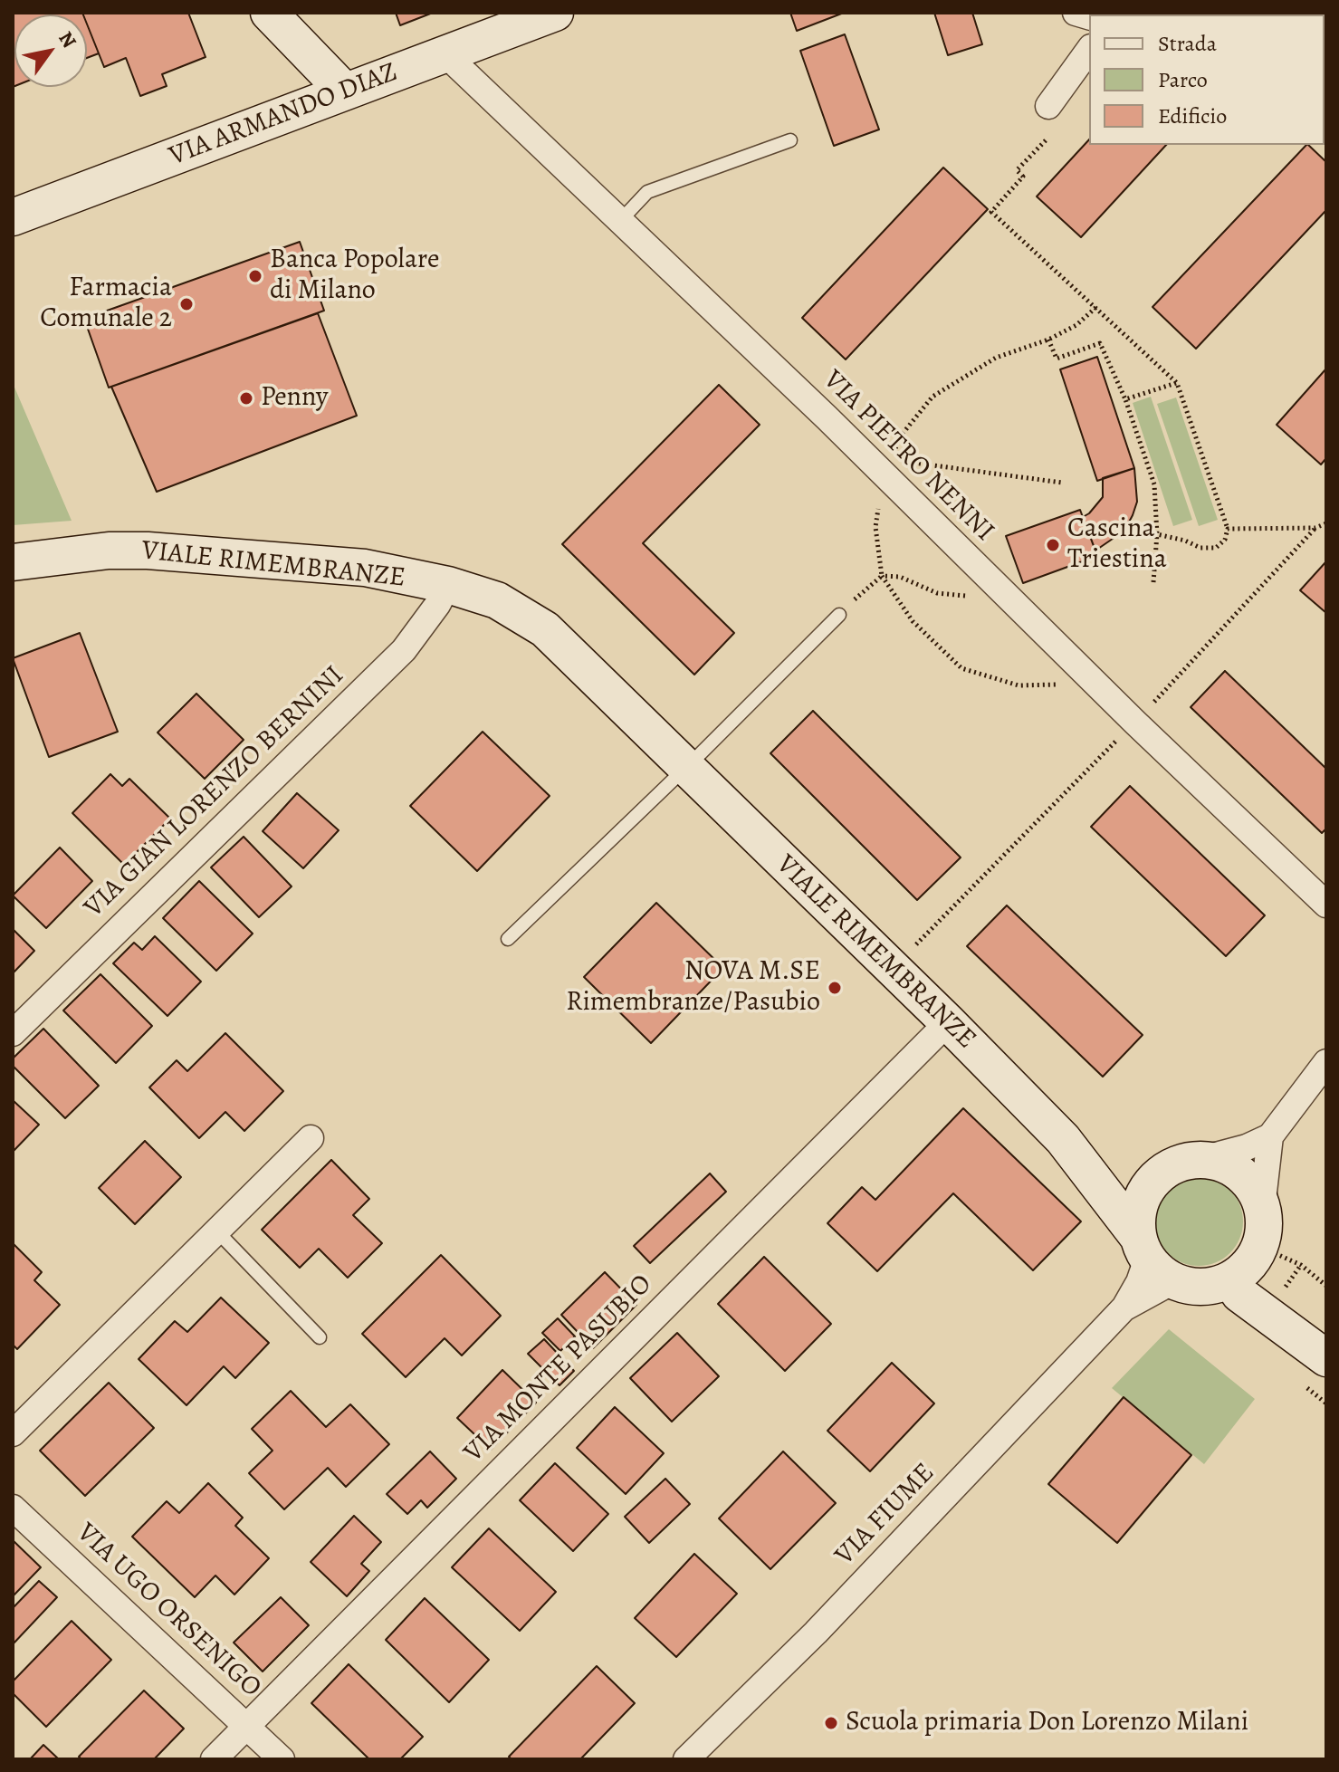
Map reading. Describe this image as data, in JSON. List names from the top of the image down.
{
  "streets": {
    "street": [
      "VIA ARMANDO DIAZ",
      "VIA PIETRO NENNI",
      "VIALE RIMEMBRANZE",
      "VIA GIAN LORENZO BERNINI",
      "VIA MONTE PASUBIO",
      "VIA FIUME",
      "VIA UGO ORSENIGO"
    ]
  },
  "crossings": [
    ["VIA ARMANDO DIAZ", "VIA PIETRO NENNI"],
    ["VIALE RIMEMBRANZE", "VIA GIAN LORENZO BERNINI"],
    ["VIALE RIMEMBRANZE", "VIA MONTE PASUBIO"],
    ["VIALE RIMEMBRANZE", "VIA FIUME"],
    ["VIA MONTE PASUBIO", "VIA UGO ORSENIGO"]
  ],
  "places": [
    "Banca Popolare di Milano",
    "Farmacia Comunale 2",
    "Penny",
    "Cascina Triestina",
    "NOVA M.SE Rimembranze/Pasubio",
    "Scuola primaria Don Lorenzo Milani"
  ],
  "legend": ["Strada", "Parco", "Edificio"],
  "north": "top right"
}
